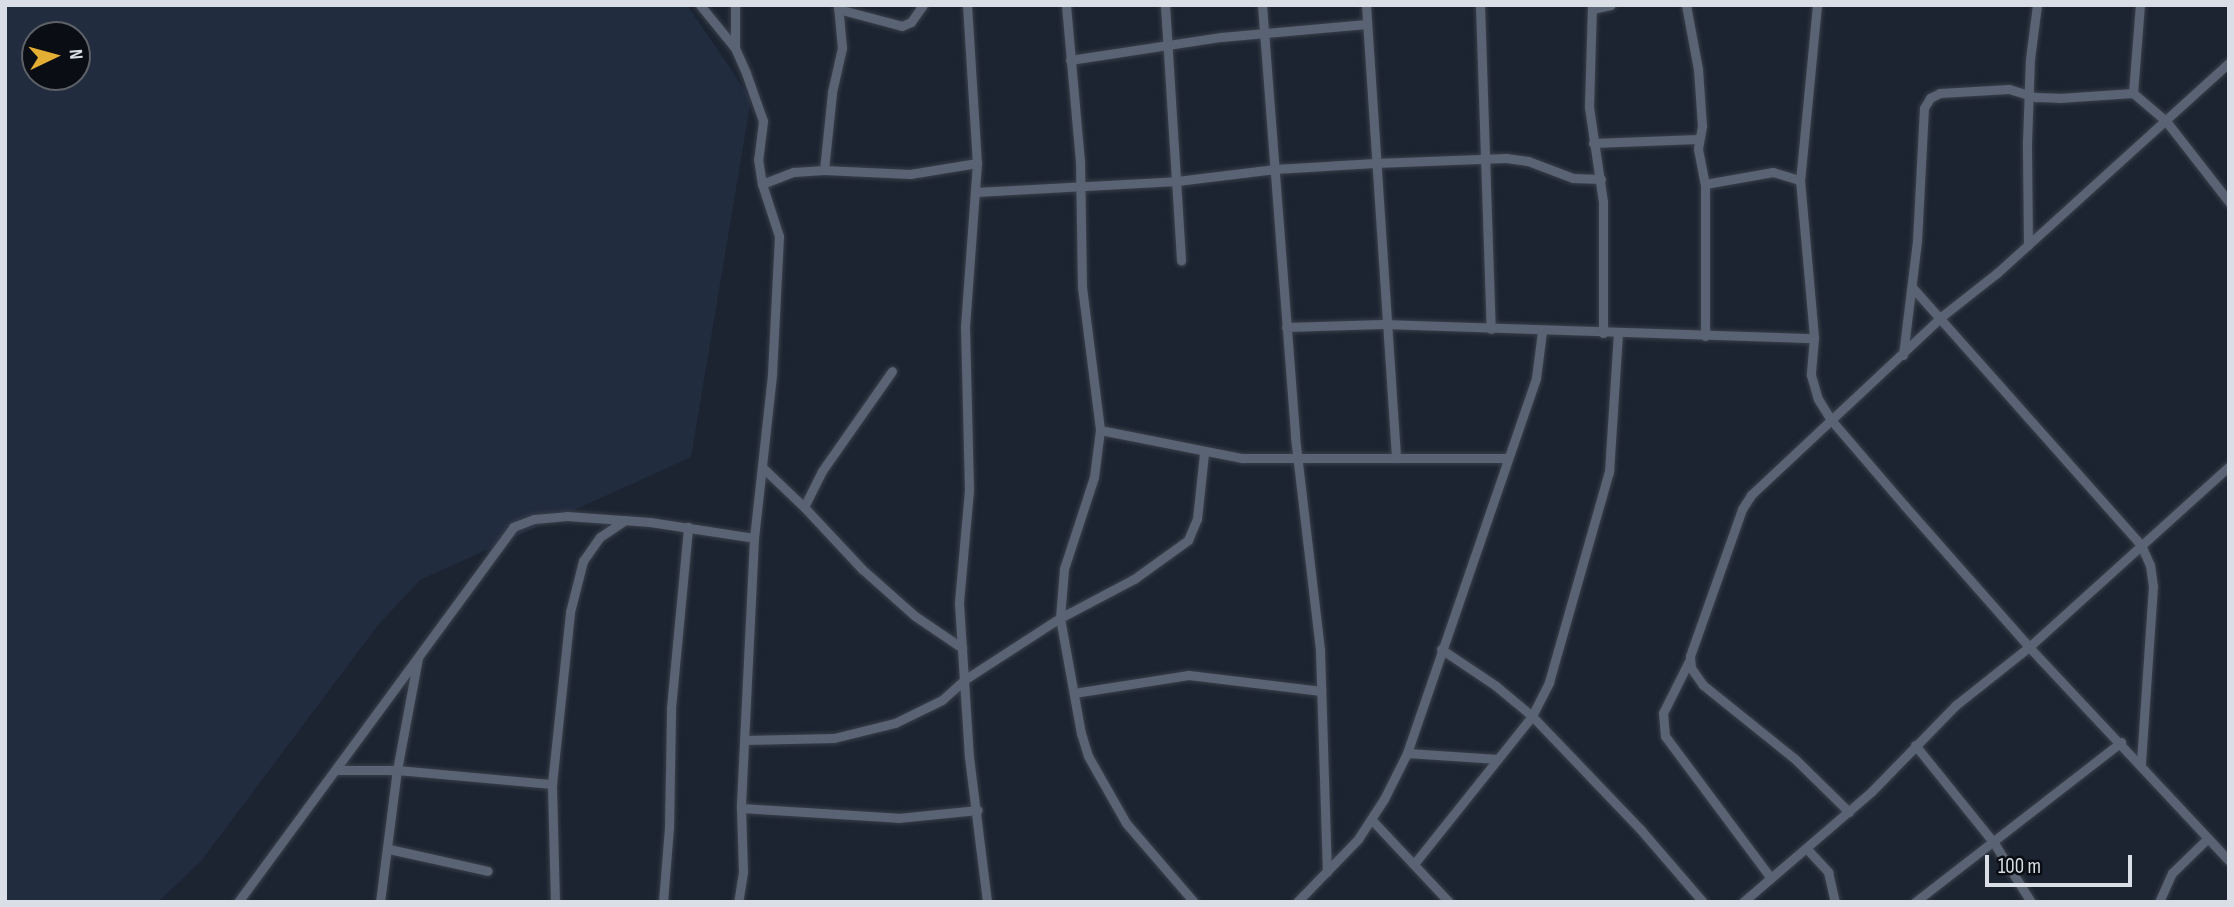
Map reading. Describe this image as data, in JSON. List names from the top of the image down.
{
  "scale_bar": "100 m",
  "north": "right"
}
